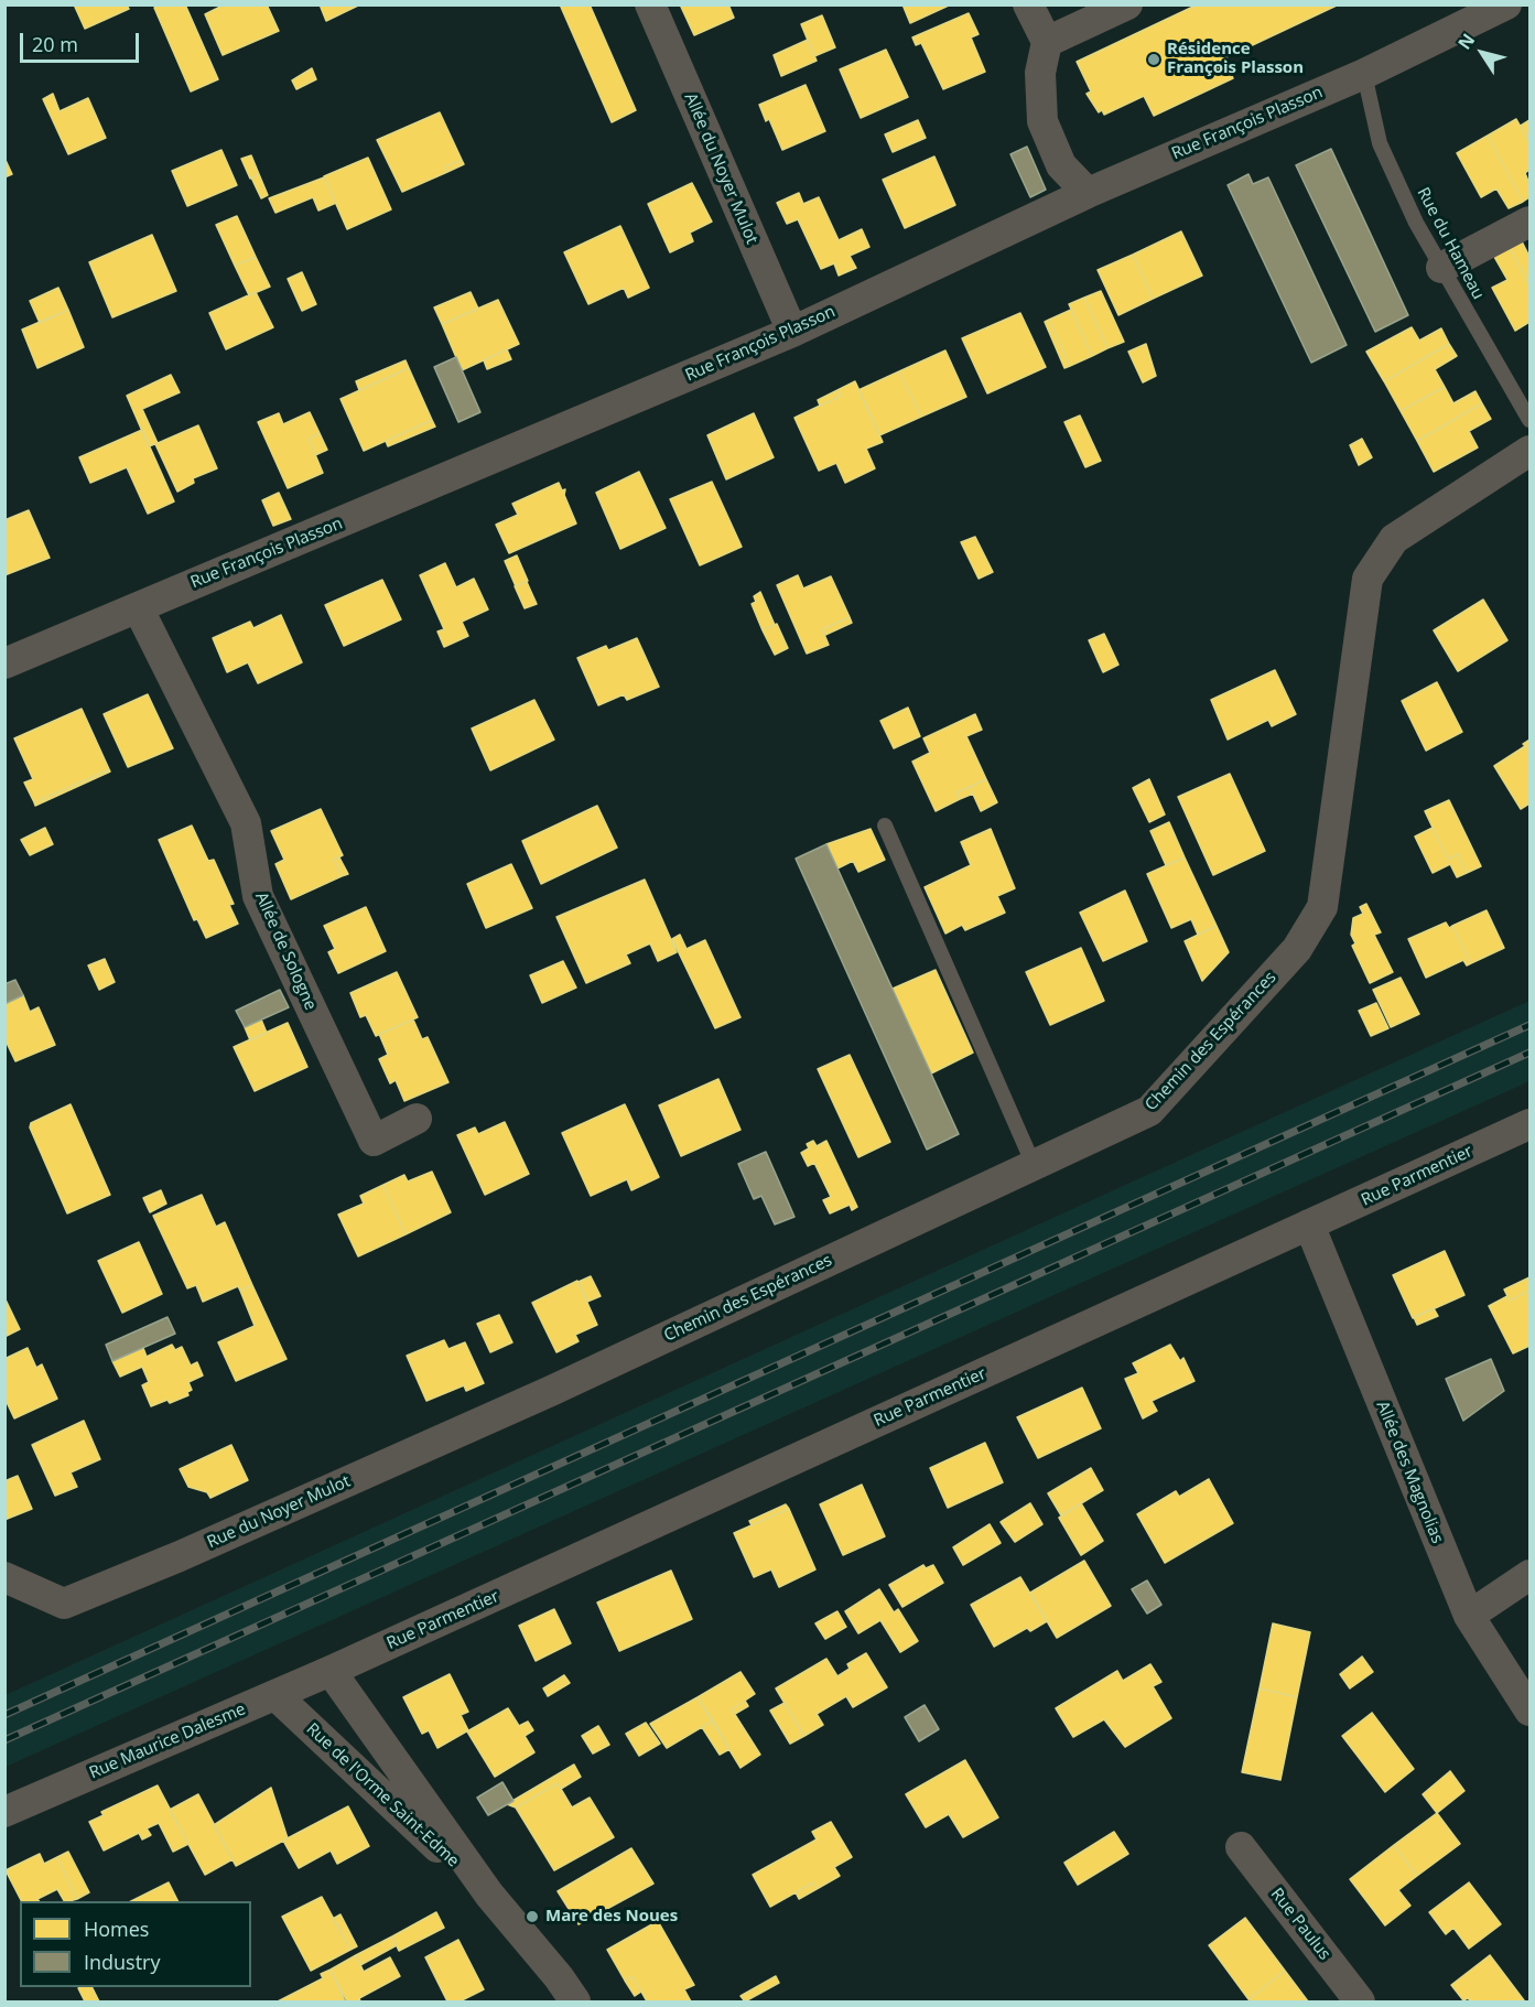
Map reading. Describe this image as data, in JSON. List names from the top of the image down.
{
  "streets": {
    "street": [
      "Rue François Plasson",
      "Allée du Noyer Mulot",
      "Allée de Sologne",
      "Chemin des Espérances",
      "Rue Parmentier",
      "Allée des Magnolias",
      "Rue du Noyer Mulot",
      "Rue Maurice Dalesme",
      "Rue de l'Orme Saint-Edme",
      "Rue Paulus"
    ],
    "lane": ["Rue du Hameau"]
  },
  "crossings": [
    ["Rue François Plasson", "Allée du Noyer Mulot"],
    ["Rue François Plasson", "Rue du Hameau"],
    ["Rue François Plasson", "Allée de Sologne"],
    ["Chemin des Espérances", "Rue du Noyer Mulot"],
    ["Rue Parmentier", "Allée des Magnolias"],
    ["Rue Parmentier", "Rue Maurice Dalesme"],
    ["Rue Parmentier", "Rue de l'Orme Saint-Edme"],
    ["Rue Maurice Dalesme", "Rue de l'Orme Saint-Edme"]
  ],
  "places": ["Résidence François Plasson", "Mare des Noues"],
  "legend": ["Homes", "Industry"],
  "scale_bar": "20 m",
  "north": "top left"
}
